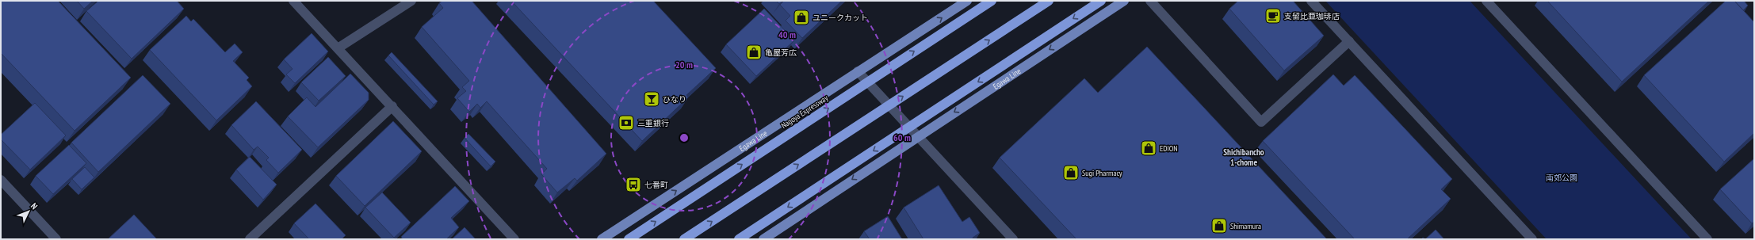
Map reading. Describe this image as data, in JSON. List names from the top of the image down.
{
  "streets": {
    "highway": ["Nagoya Expressway"],
    "main road": ["Egawa Line"]
  },
  "districts": ["Shichibancho 1-chome"],
  "parks": ["南郊公園"],
  "places": {
    "cafe": ["支留比亜珈琲店"],
    "shop": [
      "ユニークカット",
      "亀屋芳広",
      "EDION",
      "Sugi Pharmacy",
      "Shimamura"
    ],
    "bar": ["ひなり"],
    "bank": ["三重銀行"],
    "bus stop": ["七番町"]
  },
  "north": "top right",
  "rings": ["40 m", "20 m", "60 m"]
}
